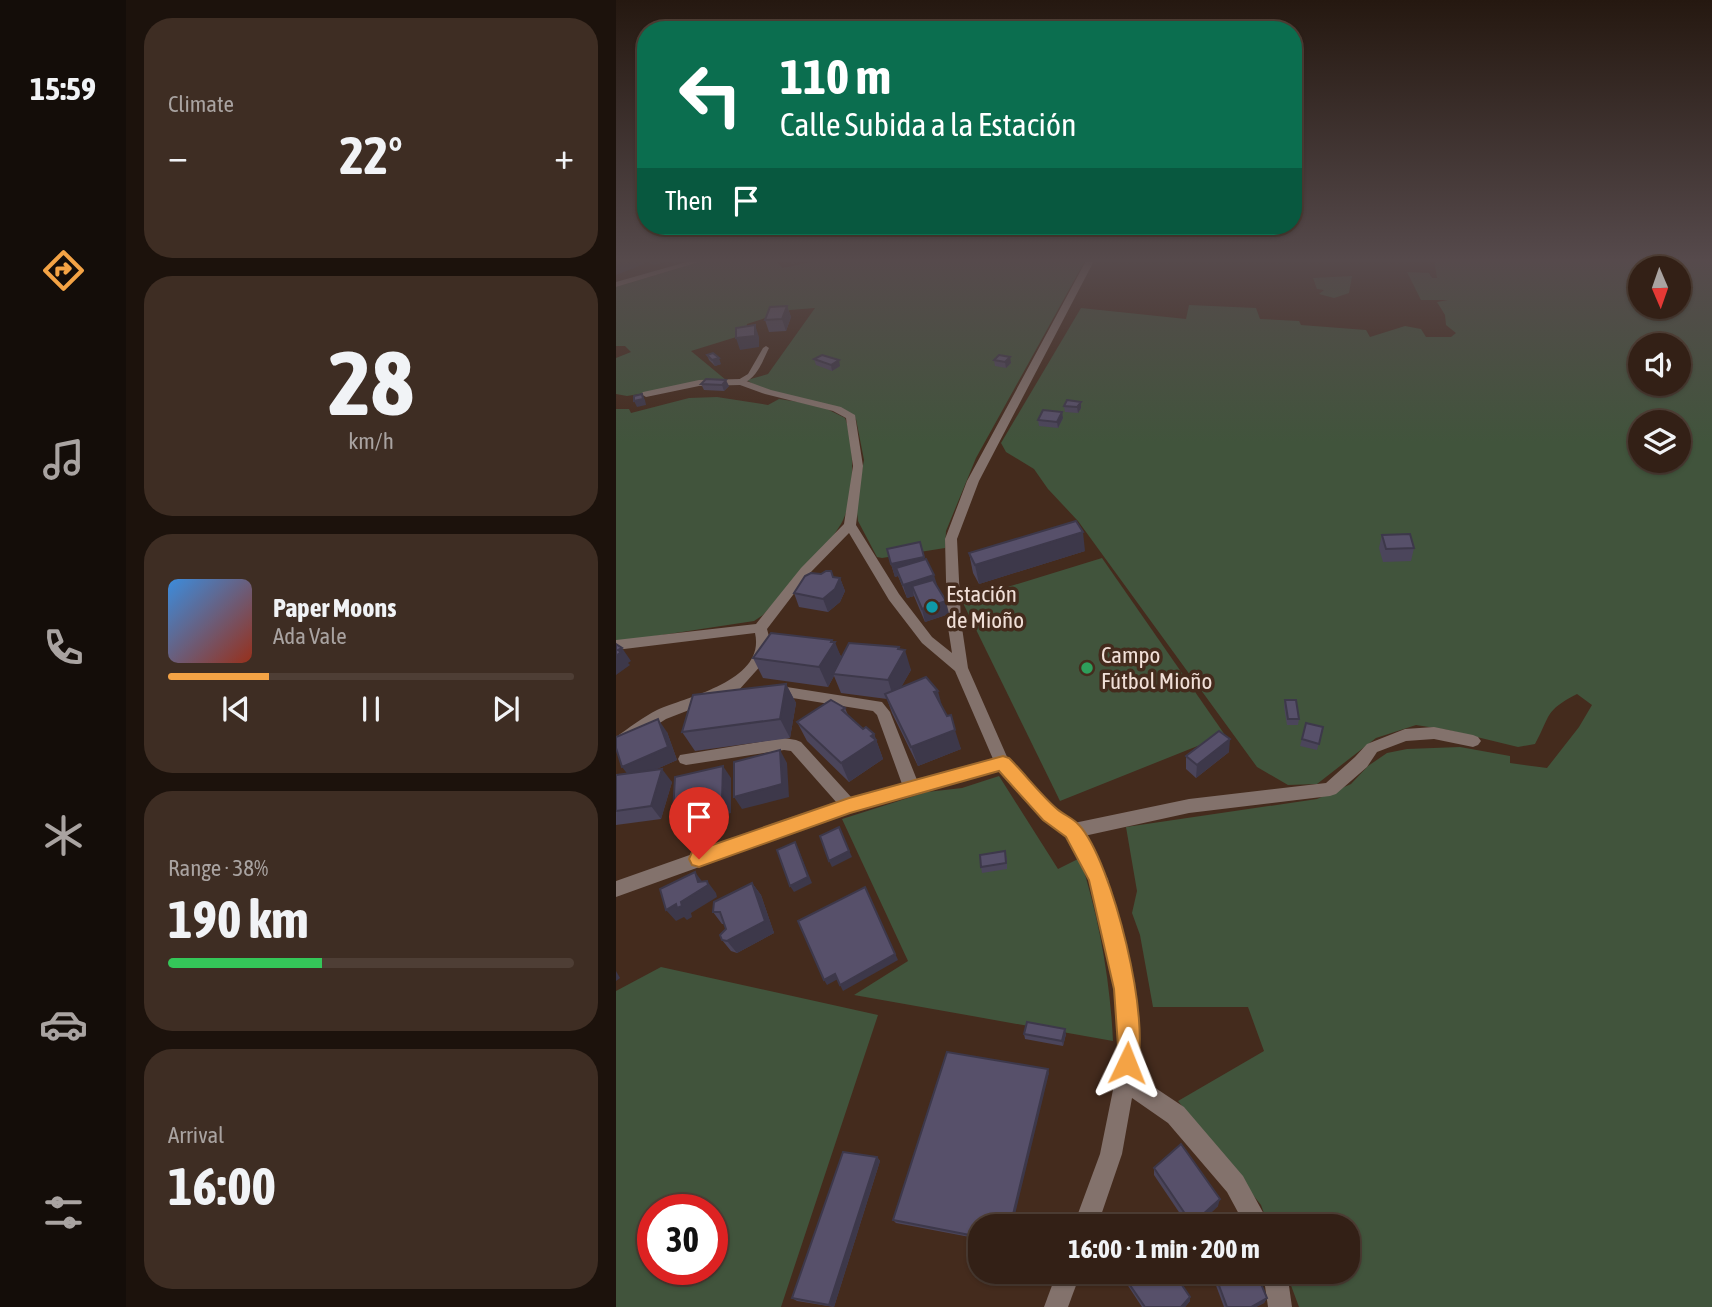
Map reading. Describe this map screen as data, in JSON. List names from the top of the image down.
{
  "places": ["Estación de Mioño", "Campo Fútbol Mioño"],
  "north": "bottom",
  "page": {
    "tabs": "15:59",
    "tile": [
      "Climate",
      ["28", "km/h"],
      ["Range · 38%", "190 km"],
      ["Arrival", "16:00"]
    ],
    "turn": ["110 m", "Calle Subida a la Estación"],
    "heat": ["−", "22°", "+"],
    "then": "Then",
    "song": ["Paper Moons", "Ada Vale"],
    "limit": "30",
    "trip": "16:00 · 1 min · 200 m"
  }
}
